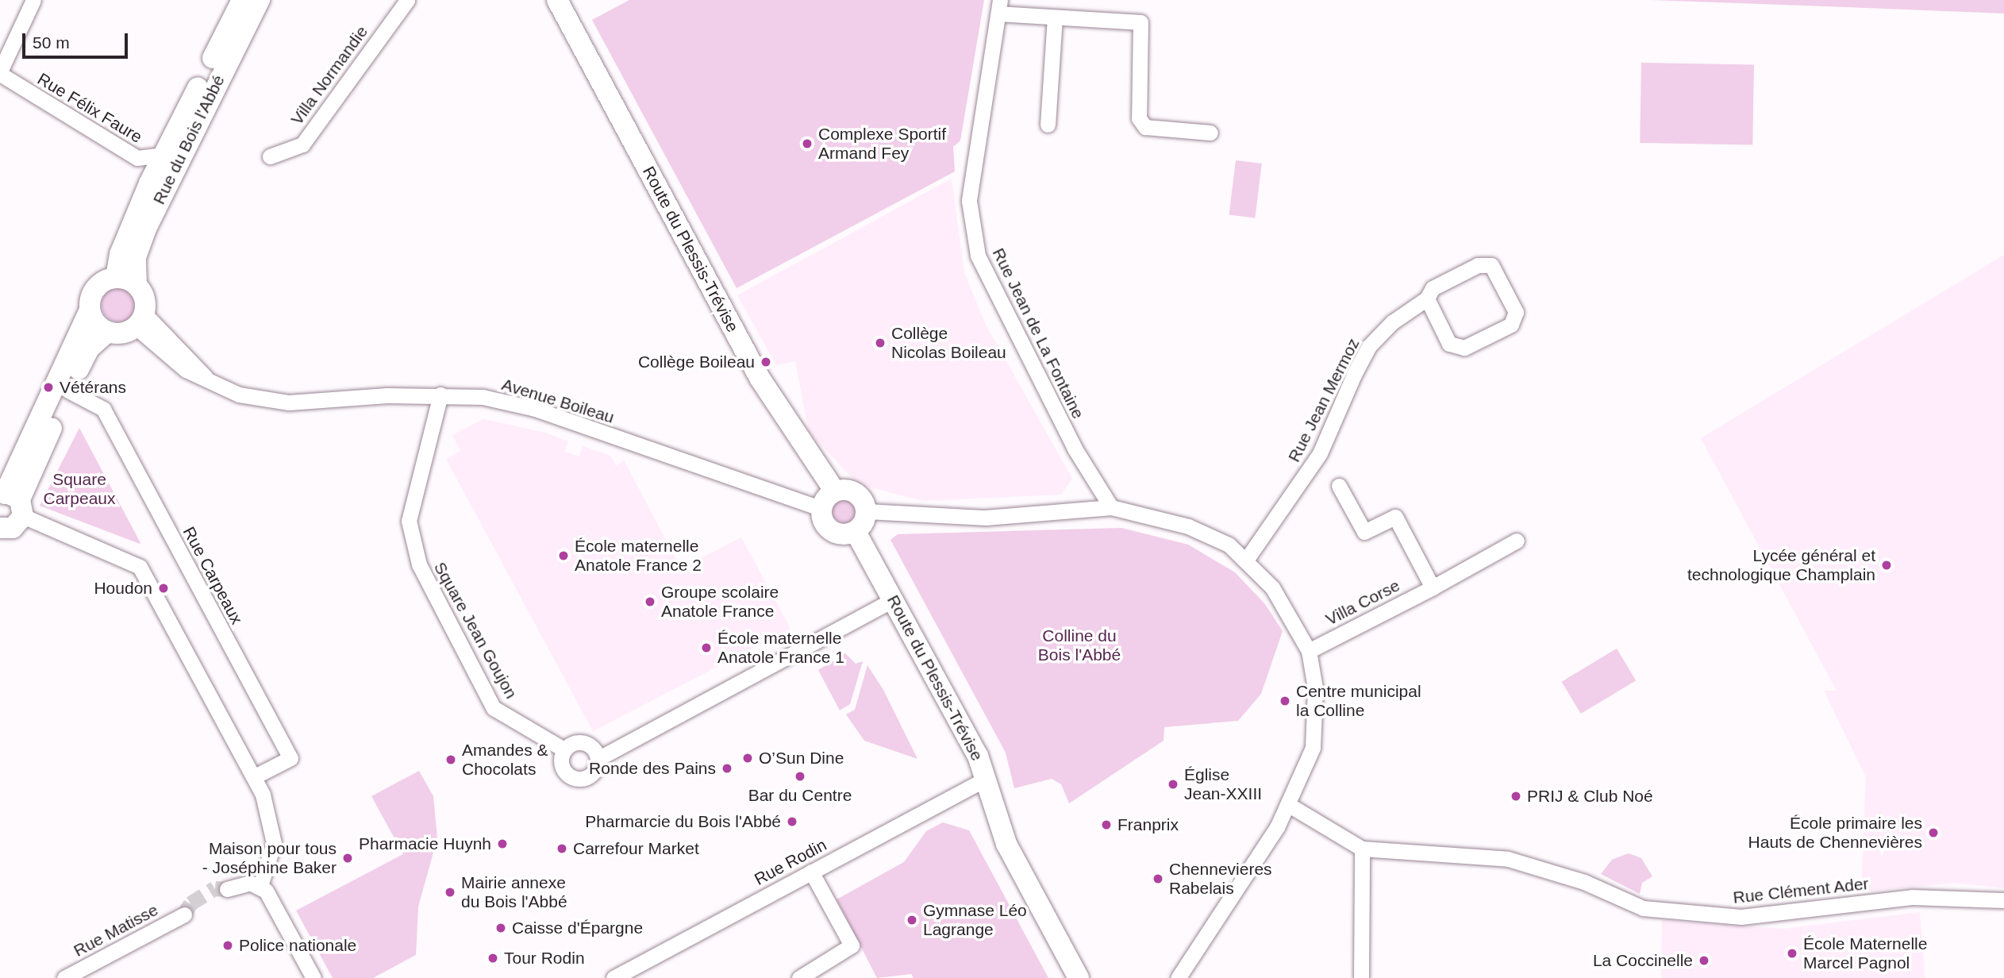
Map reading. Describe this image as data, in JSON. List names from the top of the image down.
{
  "streets": {
    "main road": ["Rue du Bois l'Abbé", "Route du Plessis-Trévise"],
    "street": [
      "Villa Normandie",
      "Rue Félix Faure",
      "Rue Jean de La Fontaine",
      "Rue Jean Mermoz",
      "Avenue Boileau",
      "Rue Carpeaux",
      "Villa Corse",
      "Square Jean Goujon",
      "Rue Rodin",
      "Rue Clément Ader",
      "Rue Matisse"
    ]
  },
  "crossings": [
    ["Rue du Bois l'Abbé", "Avenue Boileau"],
    ["Route du Plessis-Trévise", "Avenue Boileau"],
    ["Route du Plessis-Trévise", "Rue Rodin"],
    ["Avenue Boileau", "Square Jean Goujon"]
  ],
  "parks": ["Square Carpeaux", "Colline du Bois l'Abbé"],
  "places": [
    "Complexe Sportif Armand Fey",
    "Collège Nicolas Boileau",
    "Collège Boileau",
    "Vétérans",
    "École maternelle Anatole France 2",
    "Lycée général et technologique Champlain",
    "Houdon",
    "Groupe scolaire Anatole France",
    "École maternelle Anatole France 1",
    "Centre municipal la Colline",
    "O’Sun Dine",
    "Amandes & Chocolats",
    "Ronde des Pains",
    "Bar du Centre",
    "Église Jean-XXIII",
    "PRIJ & Club Noé",
    "Pharmarcie du Bois l'Abbé",
    "Franprix",
    "École primaire les Hauts de Chennevières",
    "Pharmacie Huynh",
    "Carrefour Market",
    "Maison pour tous - Joséphine Baker",
    "Chennevieres Rabelais",
    "Mairie annexe du Bois l'Abbé",
    "Gymnase Léo Lagrange",
    "Caisse d'Épargne",
    "Police nationale",
    "École Maternelle Marcel Pagnol",
    "Tour Rodin",
    "La Coccinelle"
  ],
  "scale_bar": "50 m"
}
